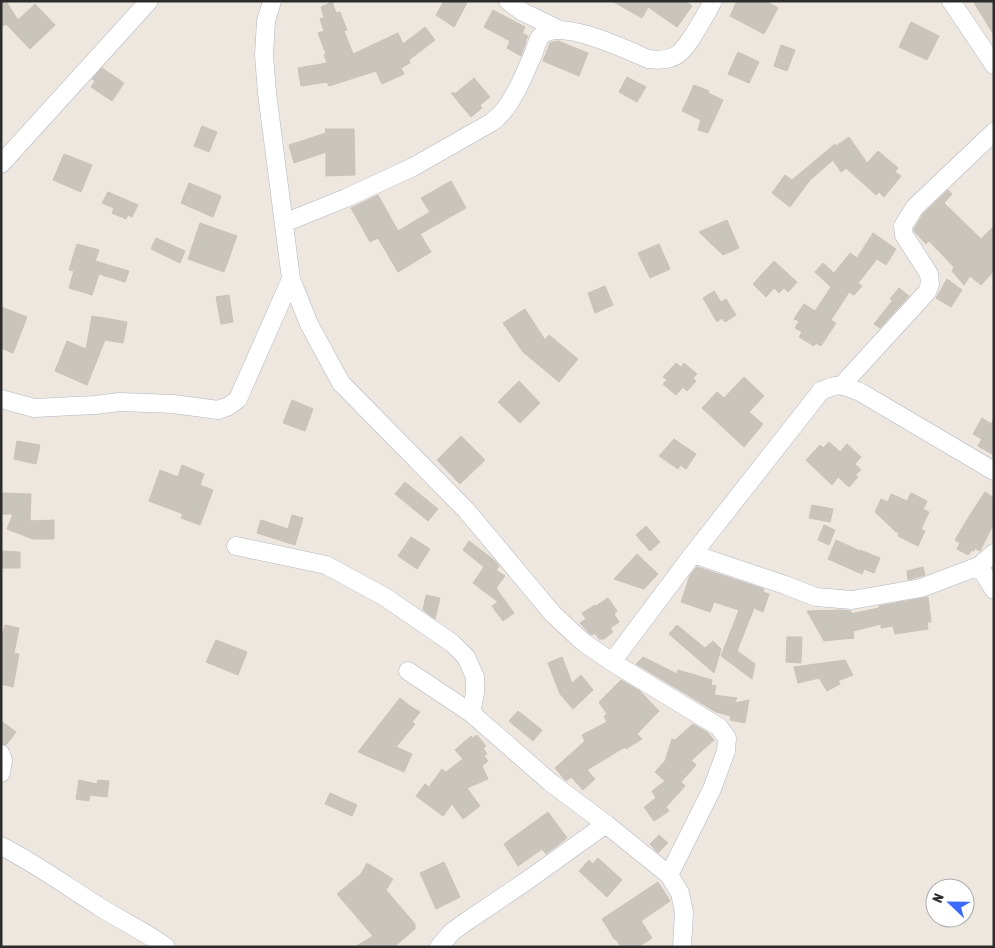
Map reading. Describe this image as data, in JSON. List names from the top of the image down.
{
  "north": "left"
}
